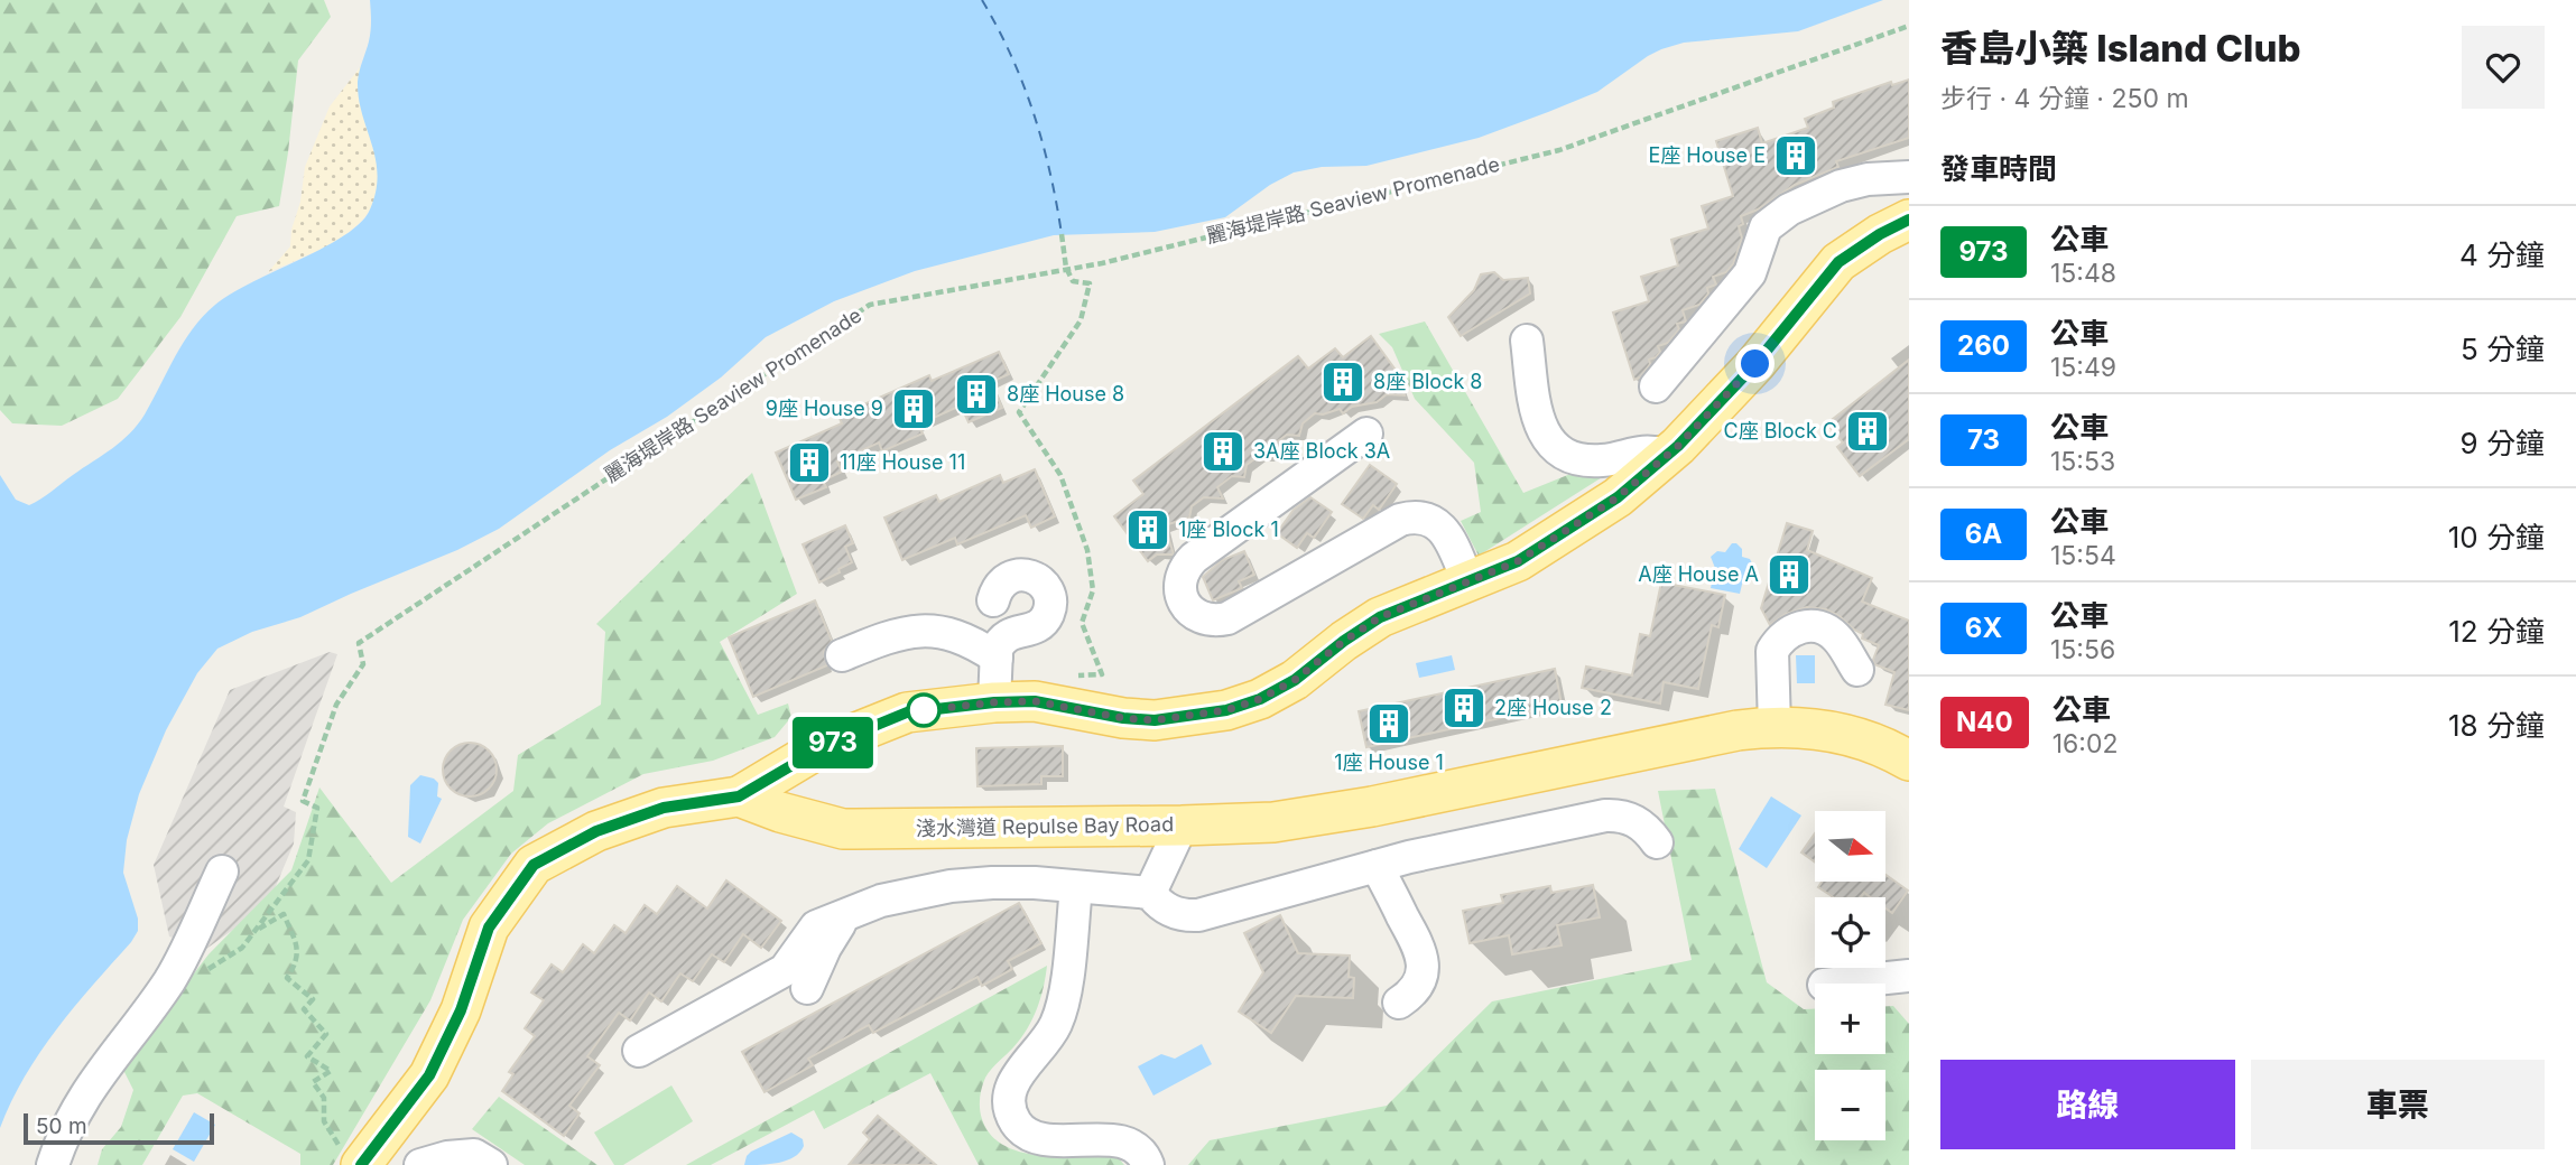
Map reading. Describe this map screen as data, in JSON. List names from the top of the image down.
{
  "streets": {
    "main road": ["淺水灣道 Repulse Bay Road"],
    "path": ["麗海堤岸路 Seaview Promenade"]
  },
  "places": {
    "building": [
      "E座 House E",
      "8座 Block 8",
      "8座 House 8",
      "9座 House 9",
      "C座 Block C",
      "3A座 Block 3A",
      "11座 House 11",
      "1座 Block 1",
      "A座 House A",
      "2座 House 2",
      "1座 House 1"
    ]
  },
  "lines": ["bus line 973"],
  "scale_bar": "50 m",
  "north": "right",
  "page": {
    "on_map": "973",
    "heading": [
      ["香島小築 Island Club", "步行 · 4 分鐘 · 250 m"],
      "發車時間"
    ],
    "list": [
      {
        "mark": "973",
        "name": "公車",
        "note": "15:48",
        "value": "4 分鐘"
      },
      {
        "mark": "260",
        "name": "公車",
        "note": "15:49",
        "value": "5 分鐘"
      },
      {
        "mark": "73",
        "name": "公車",
        "note": "15:53",
        "value": "9 分鐘"
      },
      {
        "mark": "6A",
        "name": "公車",
        "note": "15:54",
        "value": "10 分鐘"
      },
      {
        "mark": "6X",
        "name": "公車",
        "note": "15:56",
        "value": "12 分鐘"
      },
      {
        "mark": "N40",
        "name": "公車",
        "note": "16:02",
        "value": "18 分鐘"
      }
    ],
    "map_buttons": ["+", "−"],
    "buttons": ["路線", "車票"],
    "scale": "50 m"
  }
}
